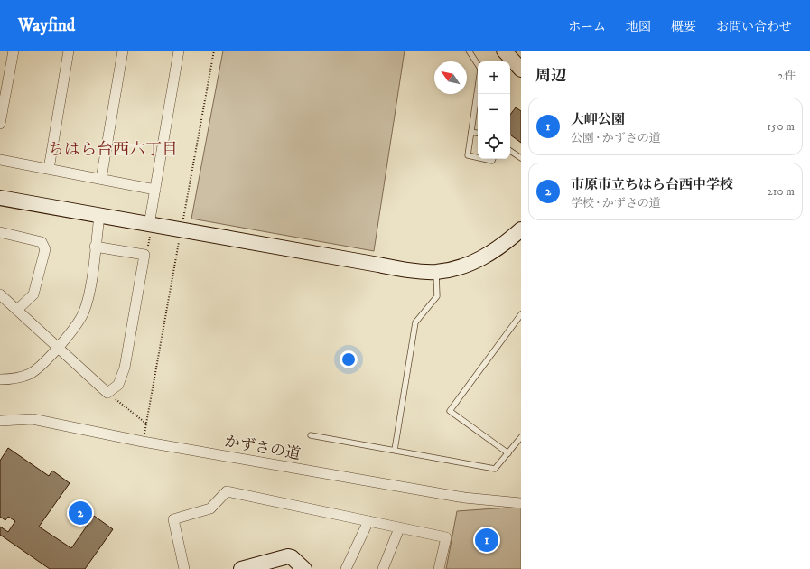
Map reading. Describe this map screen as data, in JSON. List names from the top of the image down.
{
  "streets": {
    "street": ["かずさの道"]
  },
  "districts": ["ちはら台西六丁目"],
  "north": "top left",
  "page": {
    "header": "Wayfind",
    "nav": [
      "ホーム",
      "地図",
      "概要",
      "お問い合わせ"
    ],
    "heading": ["周辺", "2件"],
    "map_buttons": ["+", "−"],
    "list": [
      {
        "mark": "1",
        "name": "大岬公園",
        "note": "公園 · かずさの道",
        "value": "150 m"
      },
      {
        "mark": "2",
        "name": "市原市立ちはら台西中学校",
        "note": "学校 · かずさの道",
        "value": "210 m"
      }
    ],
    "pins": ["2", "1"]
  }
}
